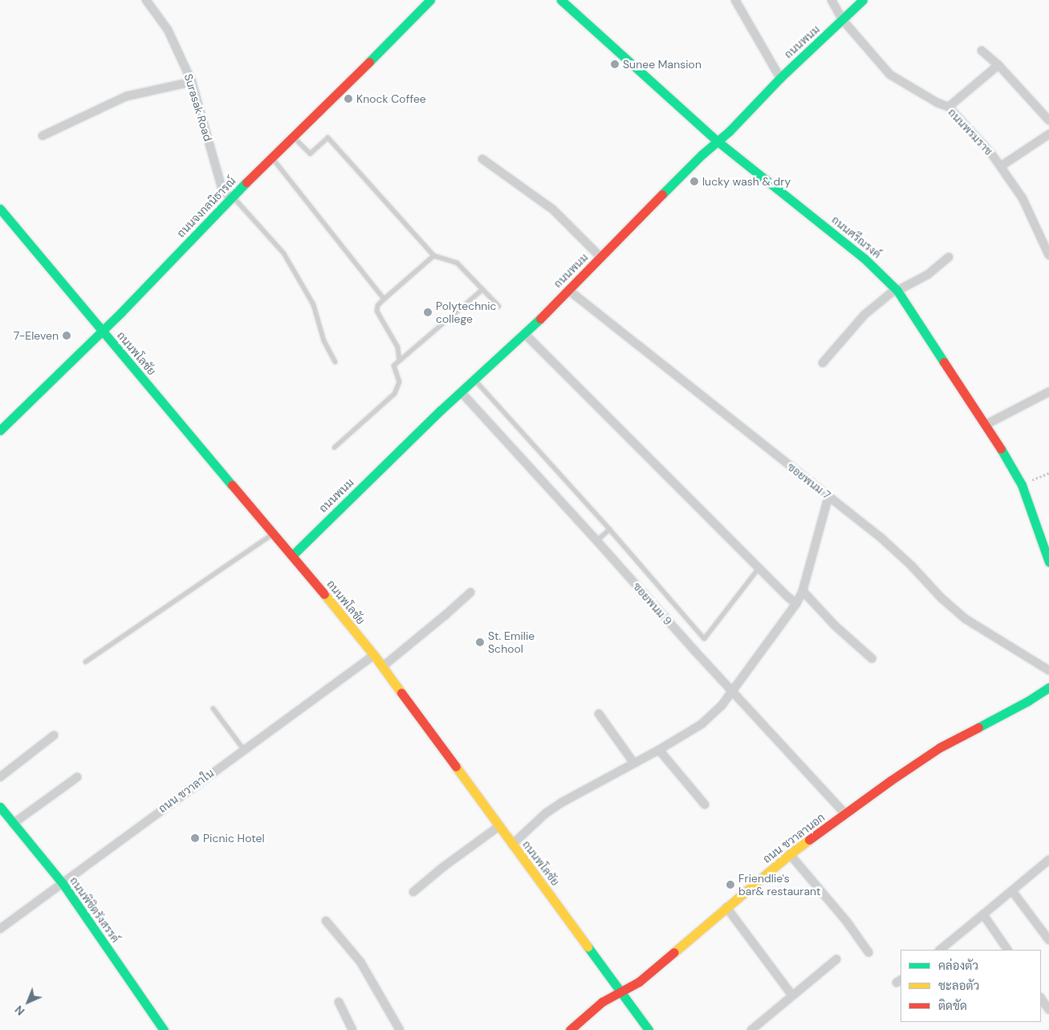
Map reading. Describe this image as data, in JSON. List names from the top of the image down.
{
  "streets": {
    "street": [
      "ถนนพนม",
      "Surasak Road",
      "ถนนพรมราช",
      "ถนนจงกลนิธารณ์",
      "ถนนศรีณรงค์",
      "ถนนพโลชัย",
      "ซอยพนม 7",
      "ซอยพนม 9",
      "ถนน ชวาลาใน",
      "ถนน ชวาลานอก",
      "ถนนพิชิตรังสรรค์"
    ]
  },
  "crossings": [
    ["ถนนพนม", "ถนนพรมราช"],
    ["ถนนพนม", "ถนนศรีณรงค์"],
    ["ถนนพนม", "ถนนพโลชัย"],
    ["ถนนพนม", "ซอยพนม 7"],
    ["ถนนพนม", "ซอยพนม 9"],
    ["Surasak Road", "ถนนจงกลนิธารณ์"],
    ["ถนนจงกลนิธารณ์", "ถนนพโลชัย"],
    ["ถนนพโลชัย", "ถนน ชวาลาใน"],
    ["ถนนพโลชัย", "ถนน ชวาลานอก"],
    ["ซอยพนม 9", "ถนน ชวาลานอก"],
    ["ถนน ชวาลาใน", "ถนนพิชิตรังสรรค์"]
  ],
  "places": [
    "Sunee Mansion",
    "Knock Coffee",
    "lucky wash & dry",
    "Polytechnic college",
    "7-Eleven",
    "St. Emilie School",
    "Picnic Hotel",
    "Friendlie's bar& restaurant"
  ],
  "legend": ["คล่องตัว", "ชะลอตัว", "ติดขัด"],
  "north": "bottom left"
}
